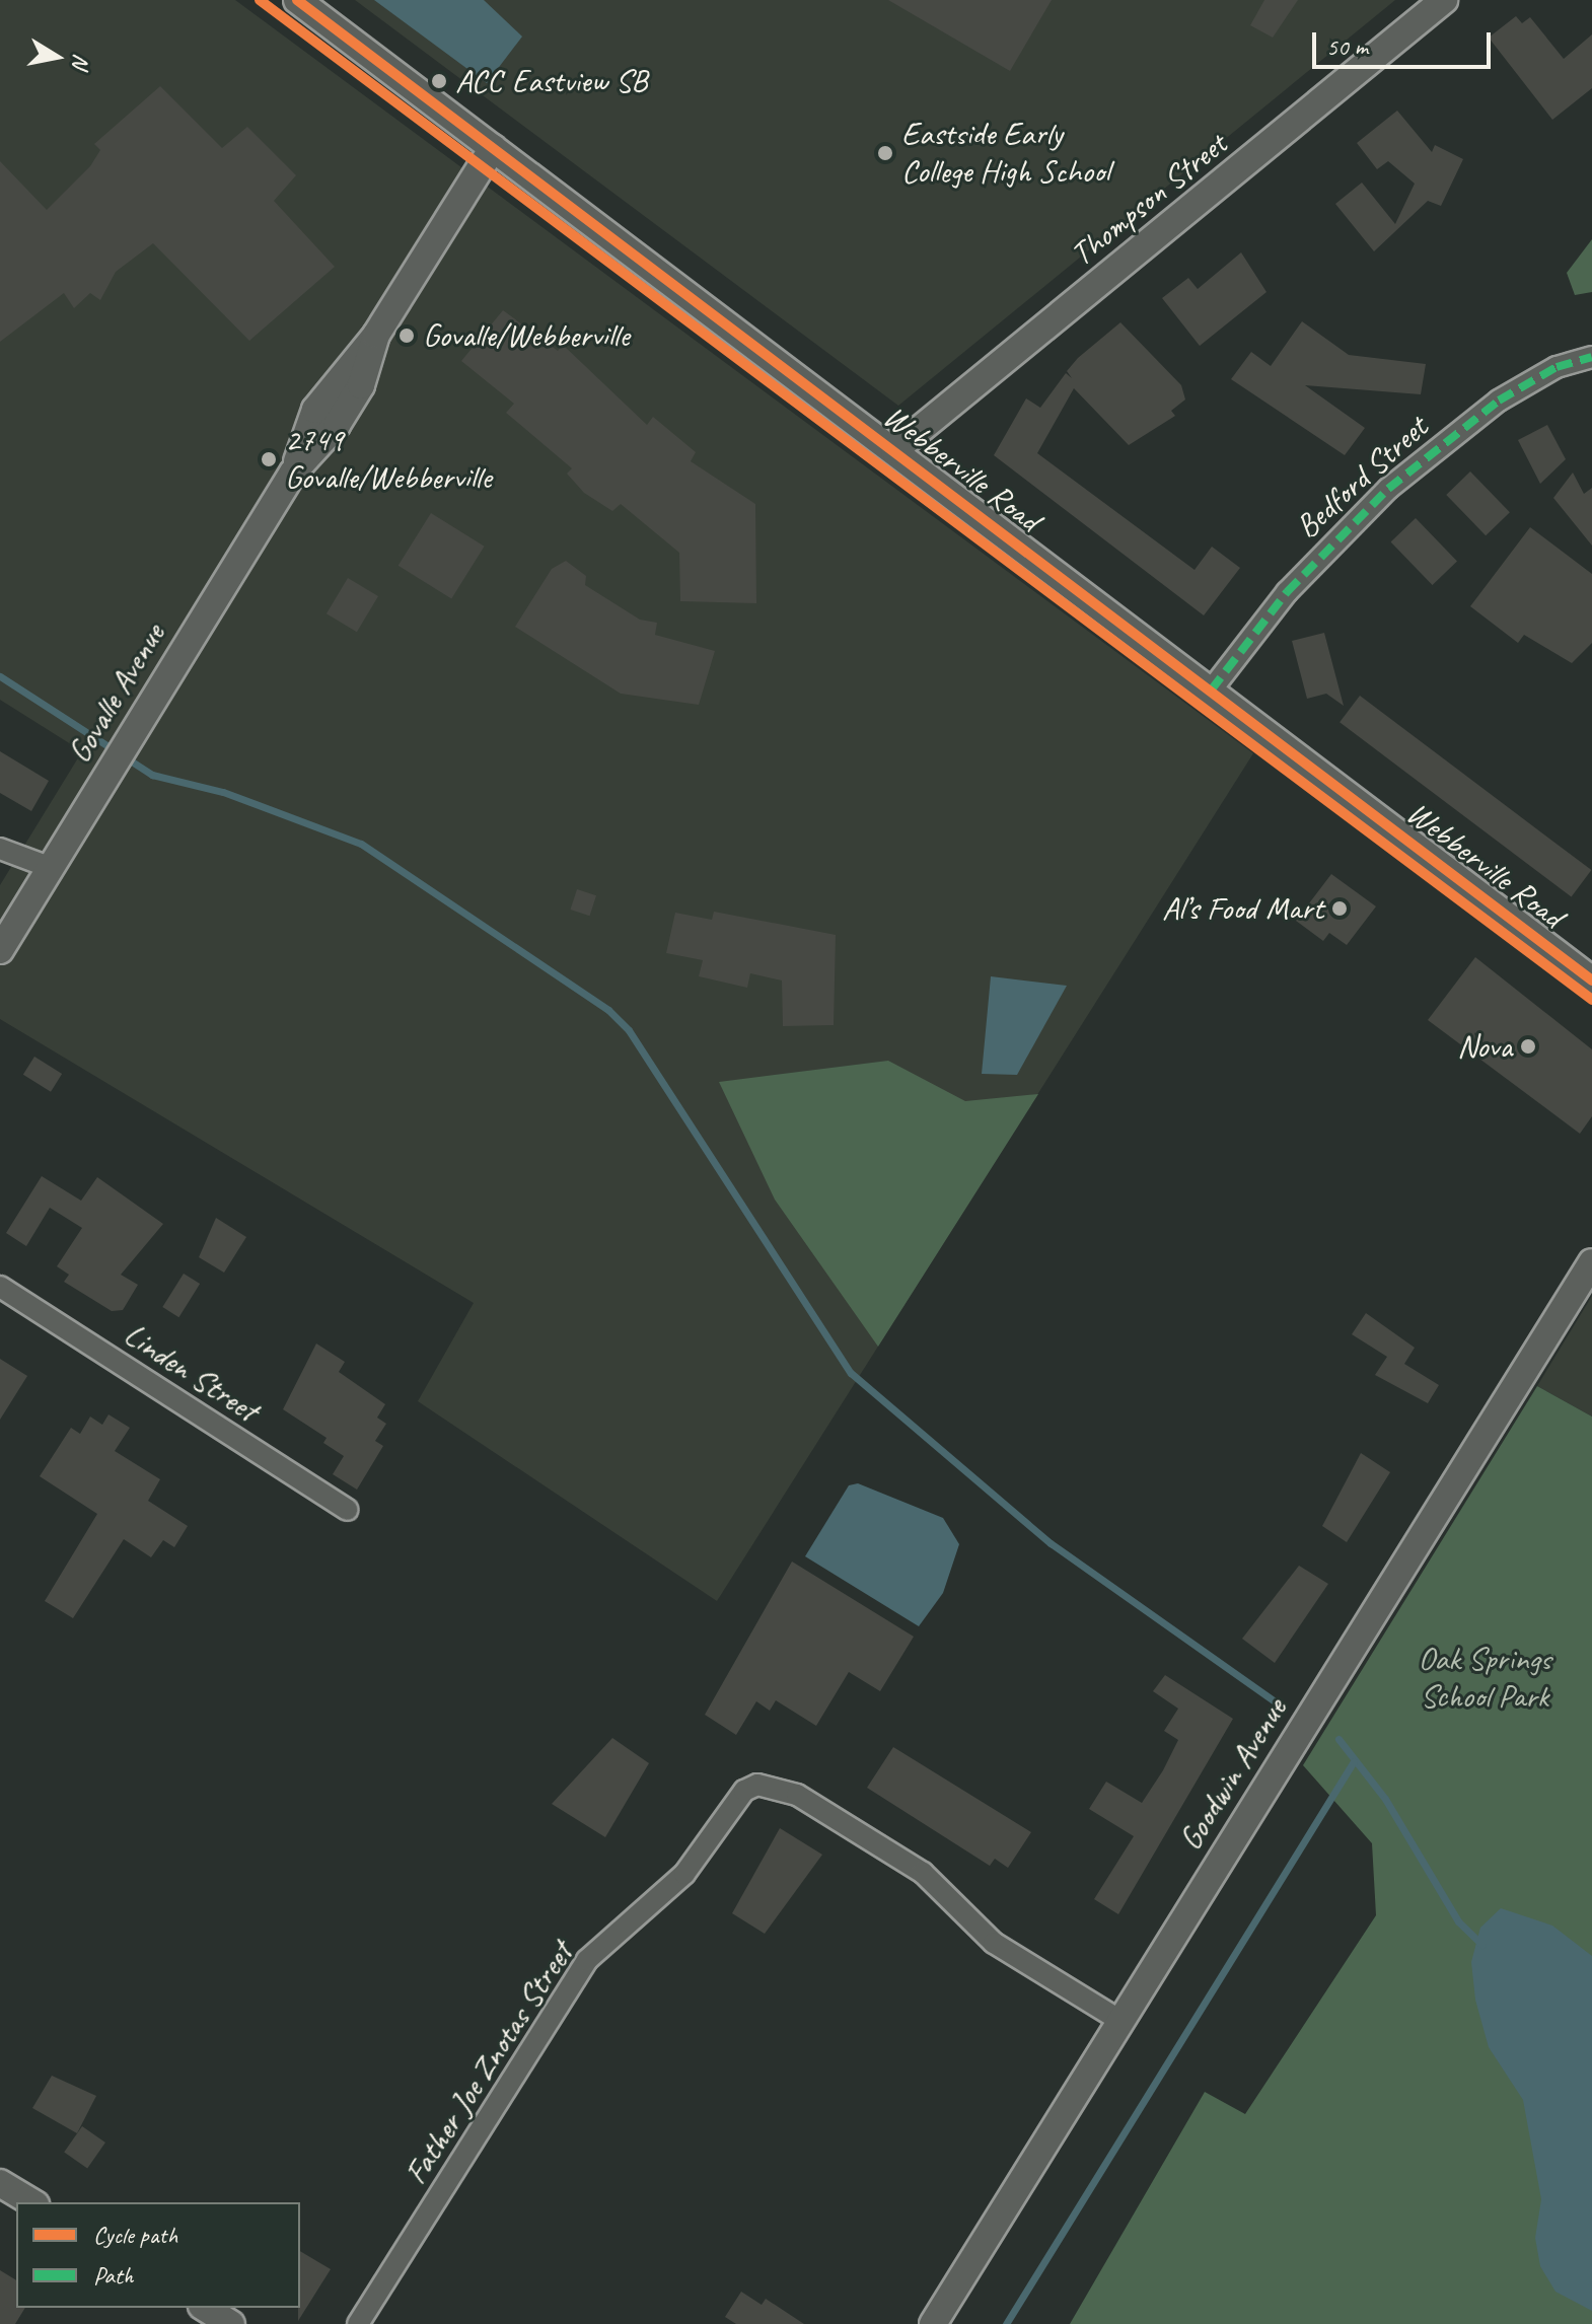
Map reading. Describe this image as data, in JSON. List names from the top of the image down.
{
  "streets": {
    "street": [
      "Thompson Street",
      "Webberville Road",
      "Bedford Street",
      "Govalle Avenue",
      "Linden Street",
      "Goodwin Avenue",
      "Father Joe Znotas Street"
    ]
  },
  "crossings": [
    ["Thompson Street", "Webberville Road"],
    ["Webberville Road", "Bedford Street"],
    ["Webberville Road", "Govalle Avenue"],
    ["Goodwin Avenue", "Father Joe Znotas Street"]
  ],
  "parks": ["Oak Springs School Park"],
  "places": [
    "ACC Eastview SB",
    "Eastside Early College High School",
    "Govalle/Webberville",
    "2749 Govalle/Webberville",
    "Al’s Food Mart",
    "Nova"
  ],
  "legend": ["Cycle path", "Path"],
  "scale_bar": "50 m",
  "north": "right"
}
